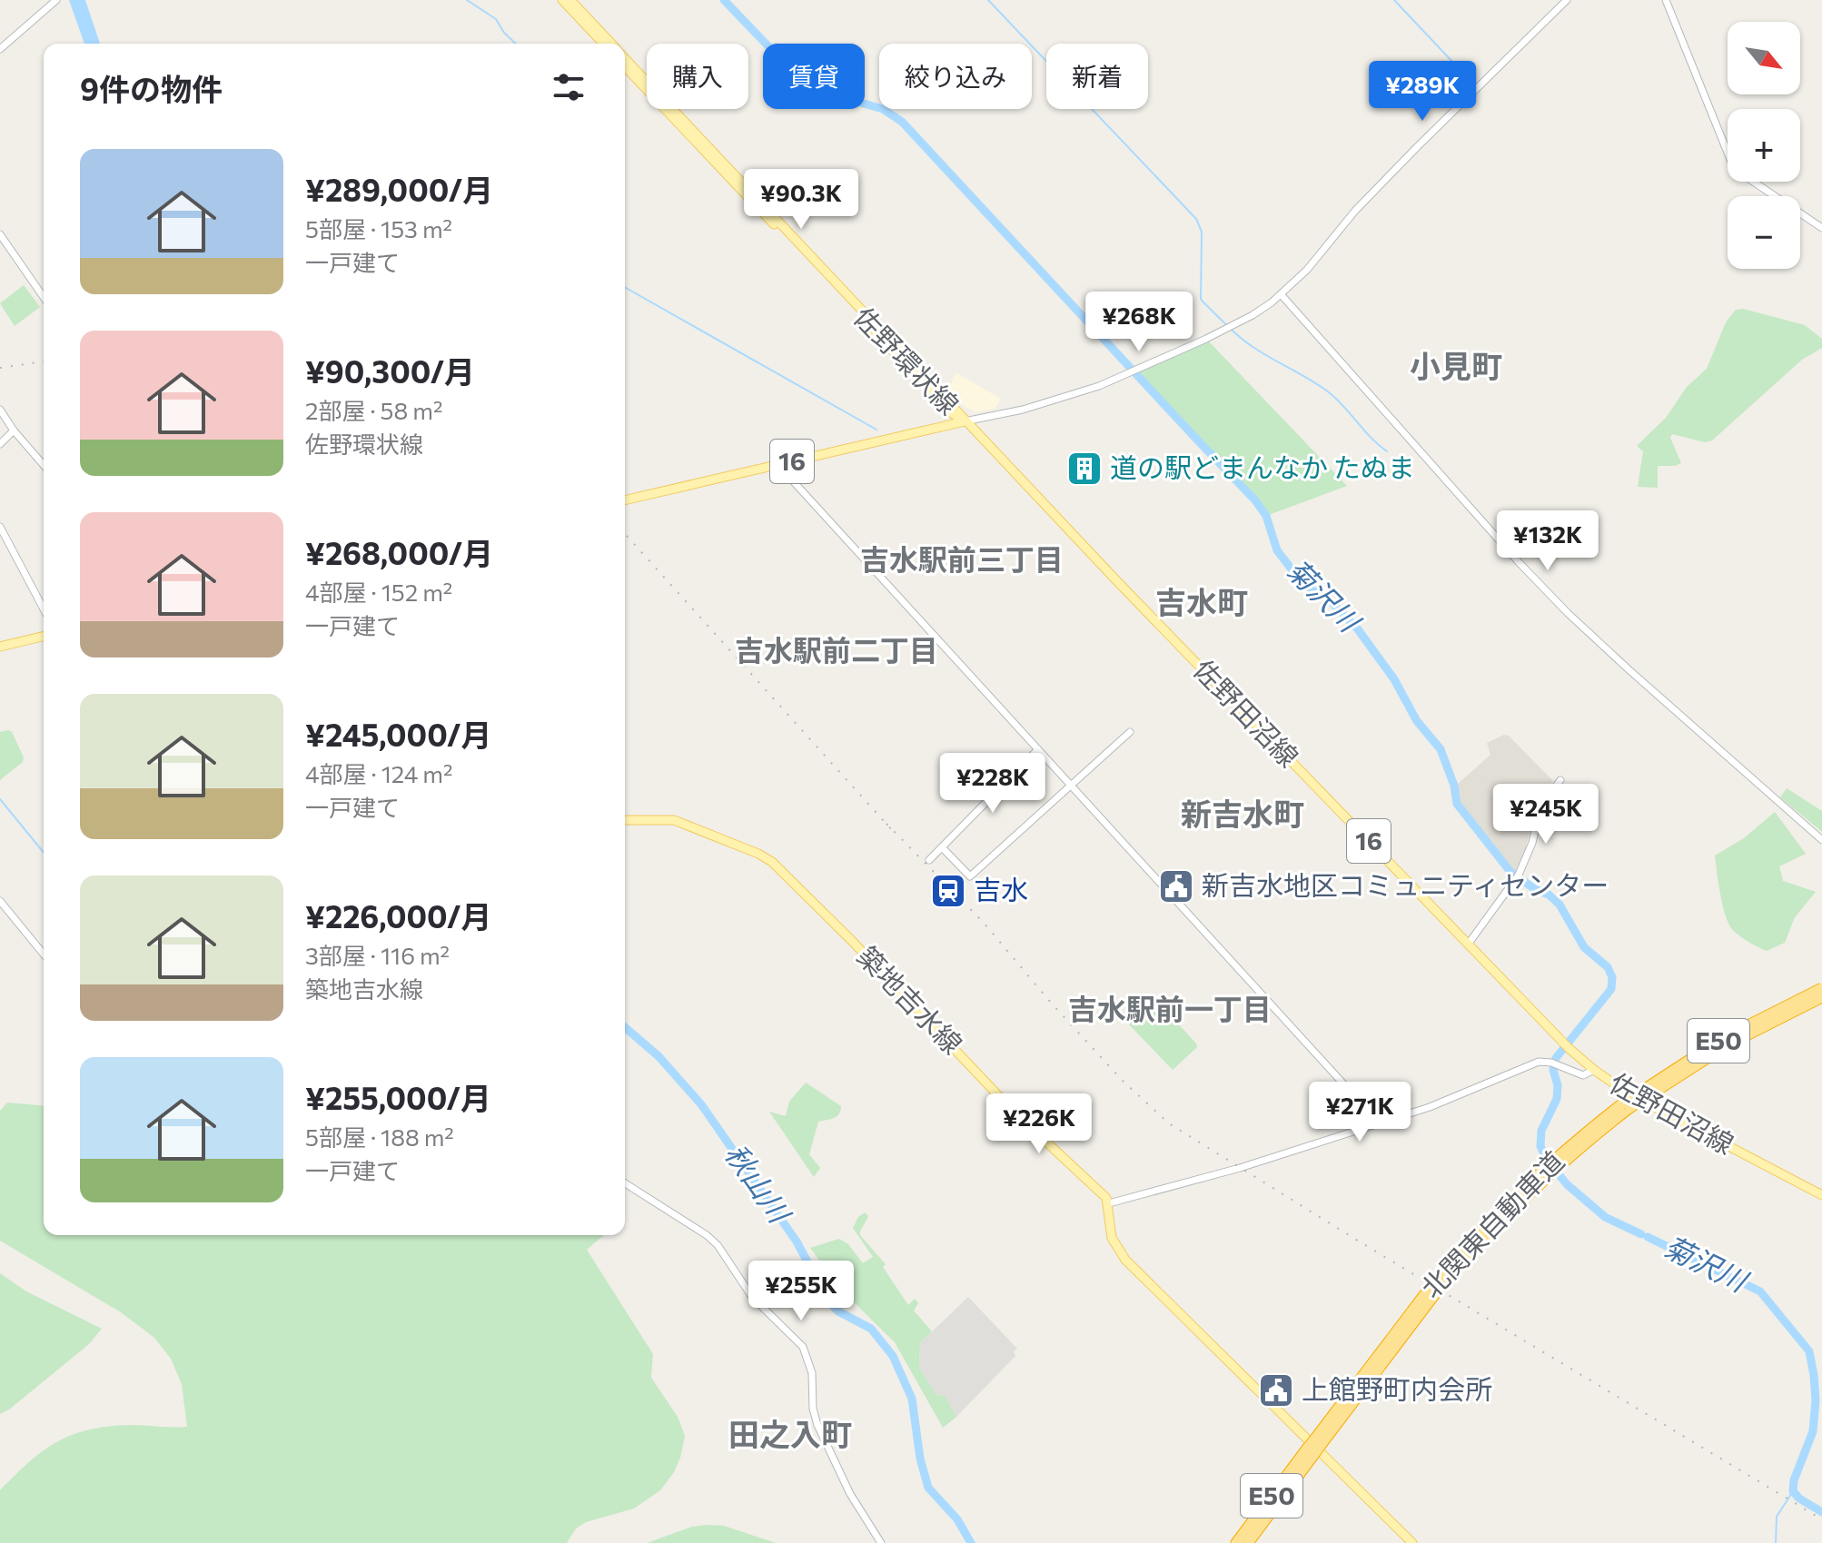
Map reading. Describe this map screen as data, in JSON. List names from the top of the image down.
{
  "streets": {
    "highway": ["E50", "北関東自動車道"],
    "main road": [
      "佐野環状線",
      "16",
      "佐野田沼線",
      "築地吉水線"
    ]
  },
  "crossings": [
    ["佐野環状線", "16"],
    ["佐野環状線", "佐野田沼線"],
    ["16", "佐野田沼線"]
  ],
  "districts": [
    "小見町",
    "吉水駅前三丁目",
    "吉水町",
    "吉水駅前二丁目",
    "新吉水町",
    "吉水駅前一丁目",
    "田之入町"
  ],
  "water": ["菊沢川", "秋山川"],
  "places": {
    "building": ["道の駅どまんなか たぬま"],
    "public building": ["新吉水地区コミュニティセンター", "上館野町内会所"],
    "station": ["吉水"]
  },
  "north": "bottom right",
  "page": {
    "map_buttons": ["+", "−"],
    "chip": [
      "購入",
      "賃貸",
      "絞り込み",
      "新着"
    ],
    "heading": "9件の物件",
    "price": [
      "¥289K",
      "¥90.3K",
      "¥268K",
      "¥132K",
      "¥228K",
      "¥245K",
      "¥271K",
      "¥226K",
      "¥255K"
    ],
    "list": [
      {
        "name": "¥289,000/月",
        "note": "5部屋 · 153 m² · 一戸建て"
      },
      {
        "name": "¥90,300/月",
        "note": "2部屋 · 58 m² · 佐野環状線"
      },
      {
        "name": "¥268,000/月",
        "note": "4部屋 · 152 m² · 一戸建て"
      },
      {
        "name": "¥245,000/月",
        "note": "4部屋 · 124 m² · 一戸建て"
      },
      {
        "name": "¥226,000/月",
        "note": "3部屋 · 116 m² · 築地吉水線"
      },
      {
        "name": "¥255,000/月",
        "note": "5部屋 · 188 m² · 一戸建て"
      }
    ]
  }
}
